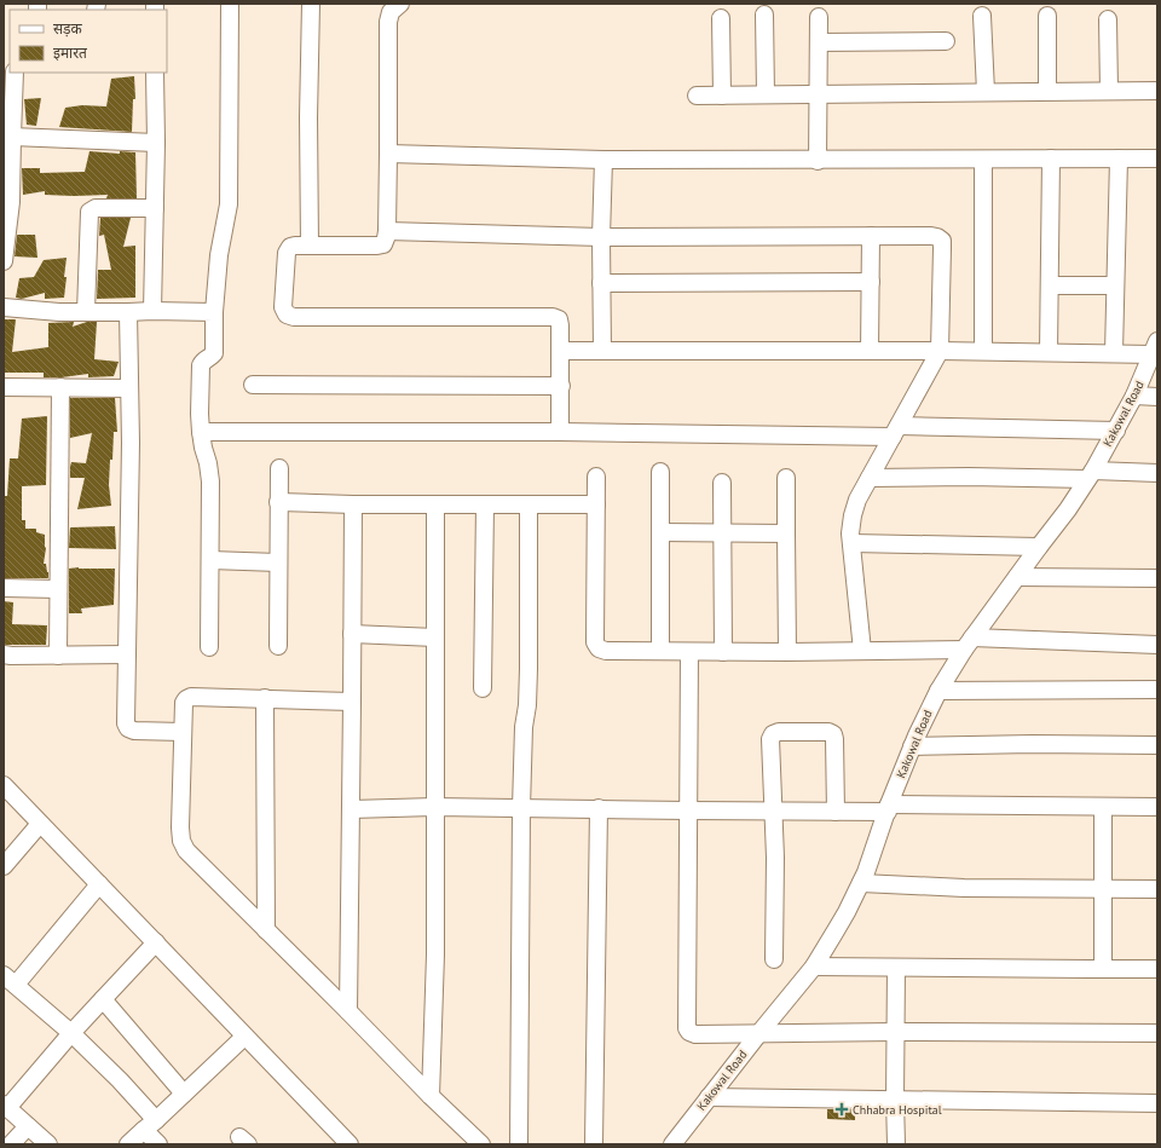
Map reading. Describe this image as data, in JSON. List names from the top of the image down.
{
  "streets": {
    "street": ["Kakowal Road"]
  },
  "places": {
    "health": ["Chhabra Hospital"]
  },
  "legend": ["सड़क", "इमारत"]
}
